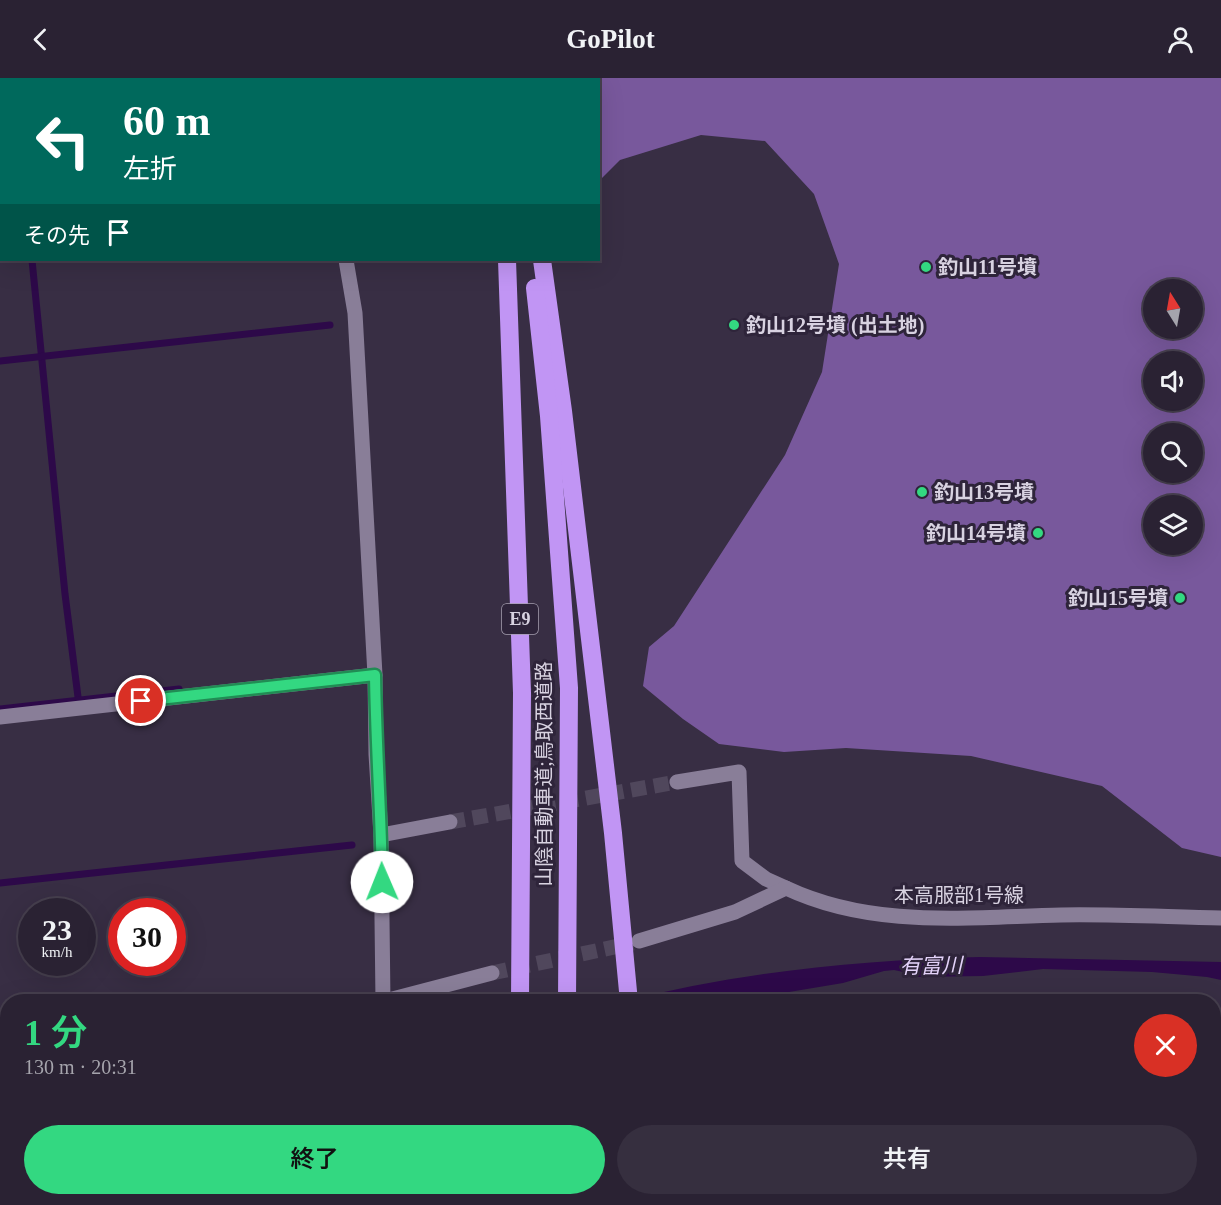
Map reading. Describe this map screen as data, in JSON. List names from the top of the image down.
{
  "streets": {
    "highway": ["E9", "山陰自動車道;鳥取西道路"],
    "street": ["本高服部1号線"]
  },
  "water": ["有富川"],
  "places": [
    "釣山11号墳",
    "釣山12号墳 (出土地)",
    "釣山13号墳",
    "釣山14号墳",
    "釣山15号墳"
  ],
  "north": "top",
  "page": {
    "header": "GoPilot",
    "turn": ["60 m", "左折"],
    "then": "その先",
    "speed": "23 km/h",
    "limit": "30",
    "heading": ["1 分", "130 m · 20:31"],
    "buttons": ["終了", "共有"]
  }
}
